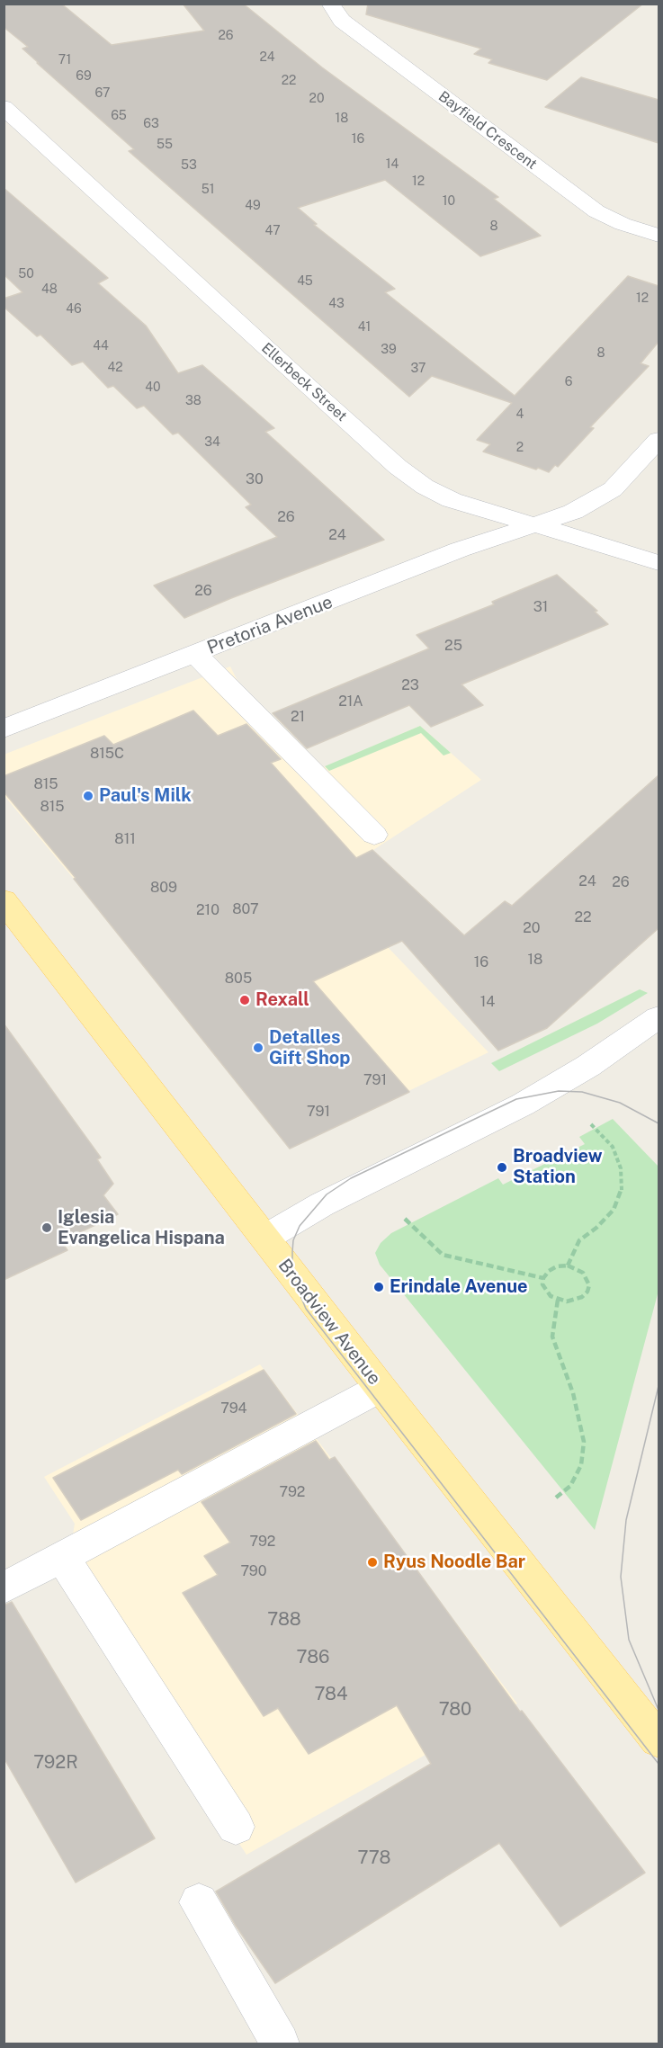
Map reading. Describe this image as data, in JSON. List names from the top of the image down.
{
  "streets": {
    "main road": ["Broadview Avenue"],
    "street": ["Bayfield Crescent", "Ellerbeck Street", "Pretoria Avenue"]
  },
  "crossings": [
    ["Ellerbeck Street", "Pretoria Avenue"]
  ],
  "places": [
    "Paul's Milk",
    "Rexall",
    "Detalles Gift Shop",
    "Broadview Station",
    "Iglesia Evangelica Hispana",
    "Erindale Avenue",
    "Ryus Noodle Bar"
  ],
  "house_numbers": [
    "26",
    "24",
    "71",
    "69",
    "22",
    "67",
    "20",
    "65",
    "18",
    "63",
    "16",
    "55",
    "14",
    "53",
    "12",
    "51",
    "10",
    "49",
    "8",
    "47",
    "50",
    "45",
    "48",
    "12",
    "43",
    "46",
    "41",
    "44",
    "39",
    "8",
    "42",
    "37",
    "6",
    "40",
    "38",
    "4",
    "34",
    "2",
    "30",
    "26",
    "24",
    "26",
    "31",
    "25",
    "23",
    "21A",
    "21",
    "815C",
    "815",
    "815",
    "811",
    "24",
    "26",
    "809",
    "807",
    "210",
    "22",
    "20",
    "18",
    "16",
    "805",
    "14",
    "791",
    "791",
    "794",
    "792",
    "792",
    "790",
    "788",
    "786",
    "784",
    "780",
    "792R",
    "778"
  ]
}
